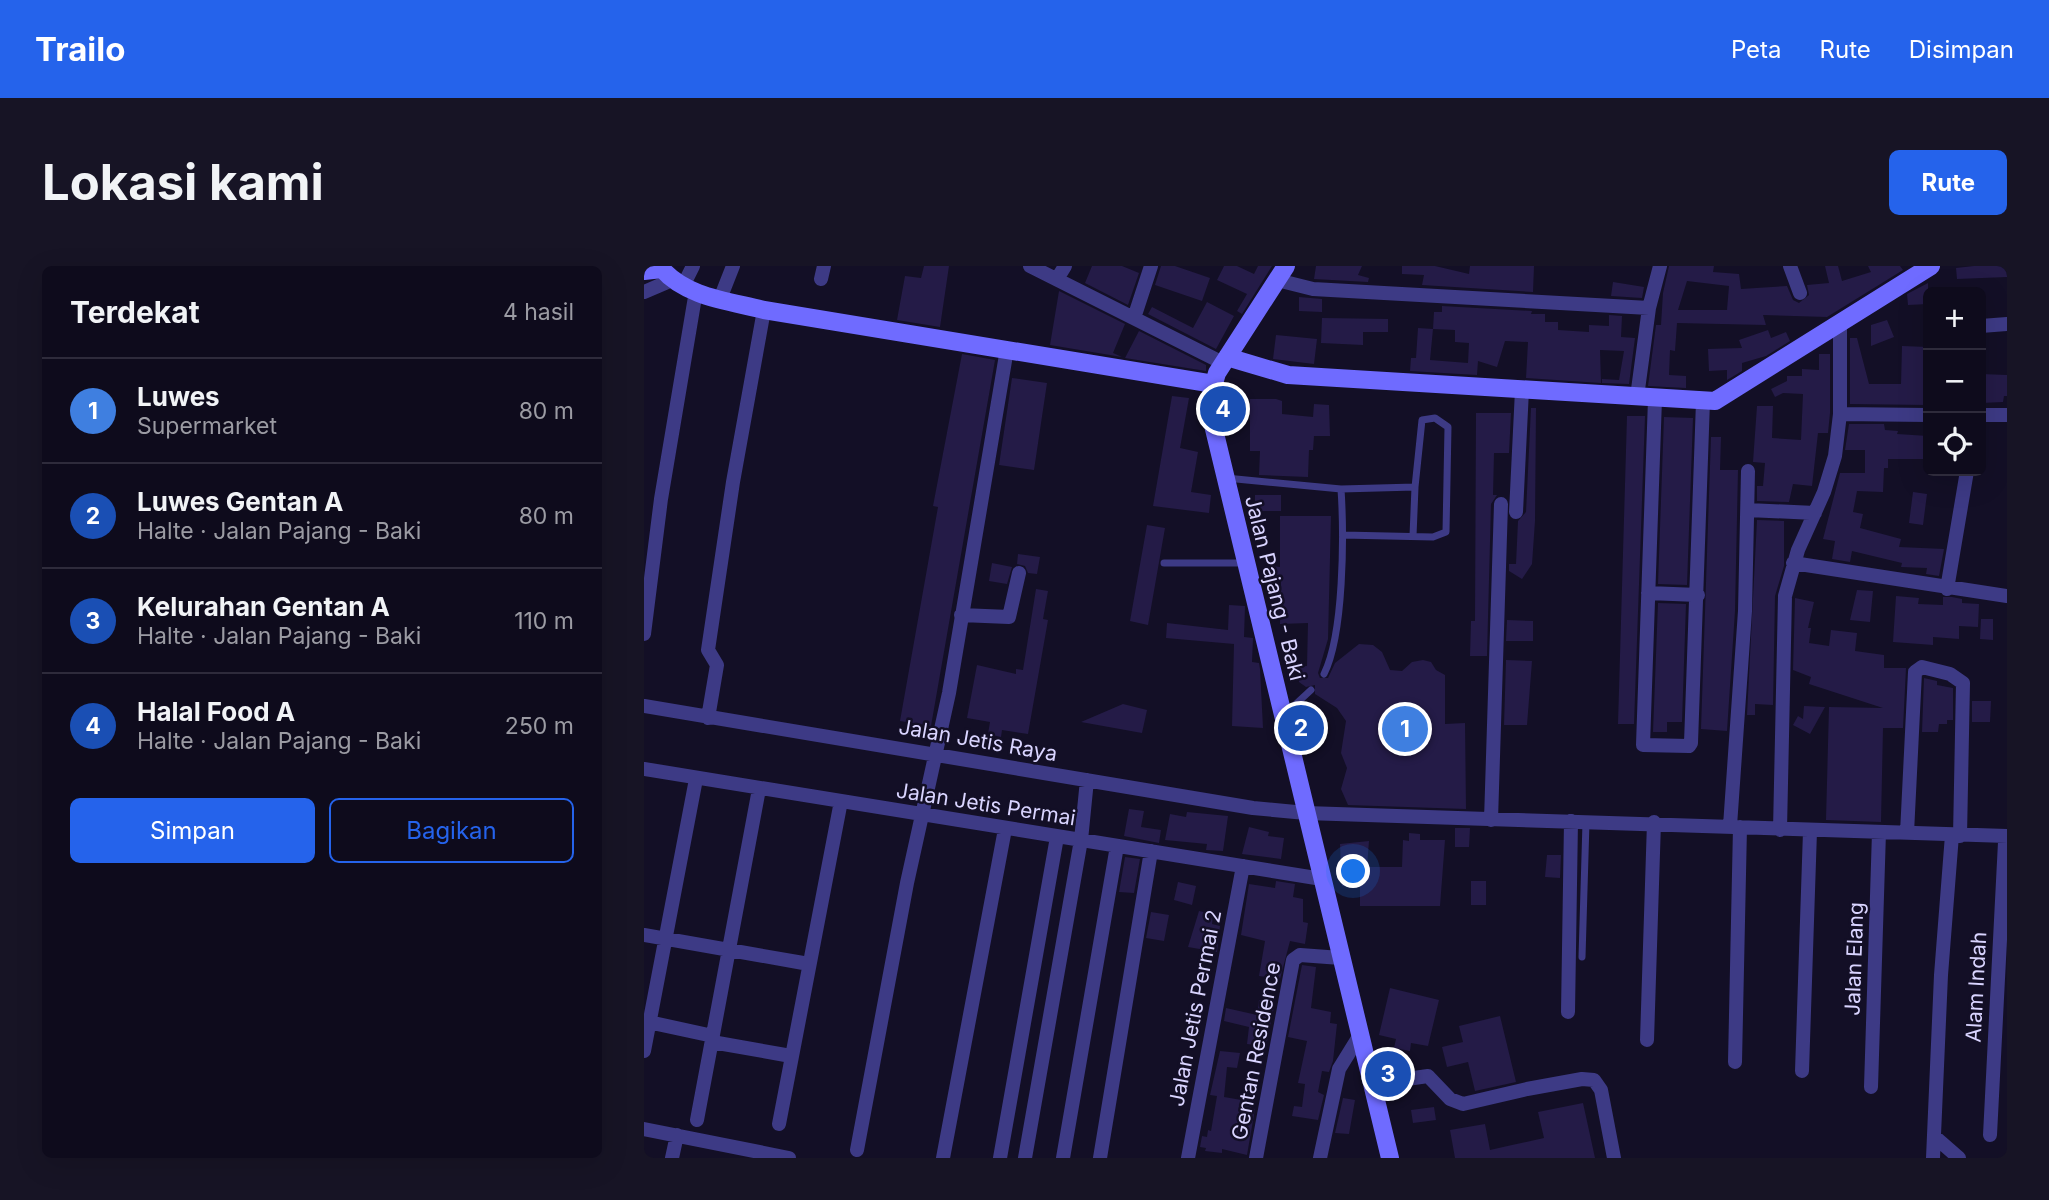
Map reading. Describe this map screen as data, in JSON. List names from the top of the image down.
{
  "streets": {
    "main road": ["Jalan Pajang - Baki"],
    "street": [
      "Jalan Jetis Raya",
      "Jalan Jetis Permai",
      "Jalan Elang",
      "Alam Indah",
      "Jalan Jetis Permai 2",
      "Gentan Residence"
    ]
  },
  "crossings": [
    ["Jalan Pajang - Baki", "Jalan Jetis Raya"],
    ["Jalan Pajang - Baki", "Jalan Jetis Permai"],
    ["Jalan Pajang - Baki", "Gentan Residence"],
    ["Jalan Jetis Raya", "Jalan Elang"],
    ["Jalan Jetis Raya", "Alam Indah"],
    ["Jalan Jetis Permai", "Jalan Jetis Permai 2"]
  ],
  "page": {
    "header": "Trailo",
    "nav": ["Peta", "Rute", "Disimpan"],
    "buttons": [
      "Rute",
      ["Simpan", "Bagikan"]
    ],
    "title": "Lokasi kami",
    "heading": ["Terdekat", "4 hasil"],
    "map_buttons": ["+", "−"],
    "list": [
      {
        "mark": "1",
        "name": "Luwes",
        "note": "Supermarket",
        "value": "80 m"
      },
      {
        "mark": "2",
        "name": "Luwes Gentan A",
        "note": "Halte · Jalan Pajang - Baki",
        "value": "80 m"
      },
      {
        "mark": "3",
        "name": "Kelurahan Gentan A",
        "note": "Halte · Jalan Pajang - Baki",
        "value": "110 m"
      },
      {
        "mark": "4",
        "name": "Halal Food A",
        "note": "Halte · Jalan Pajang - Baki",
        "value": "250 m"
      }
    ],
    "pins": [
      "4",
      "2",
      "1",
      "3"
    ]
  }
}
